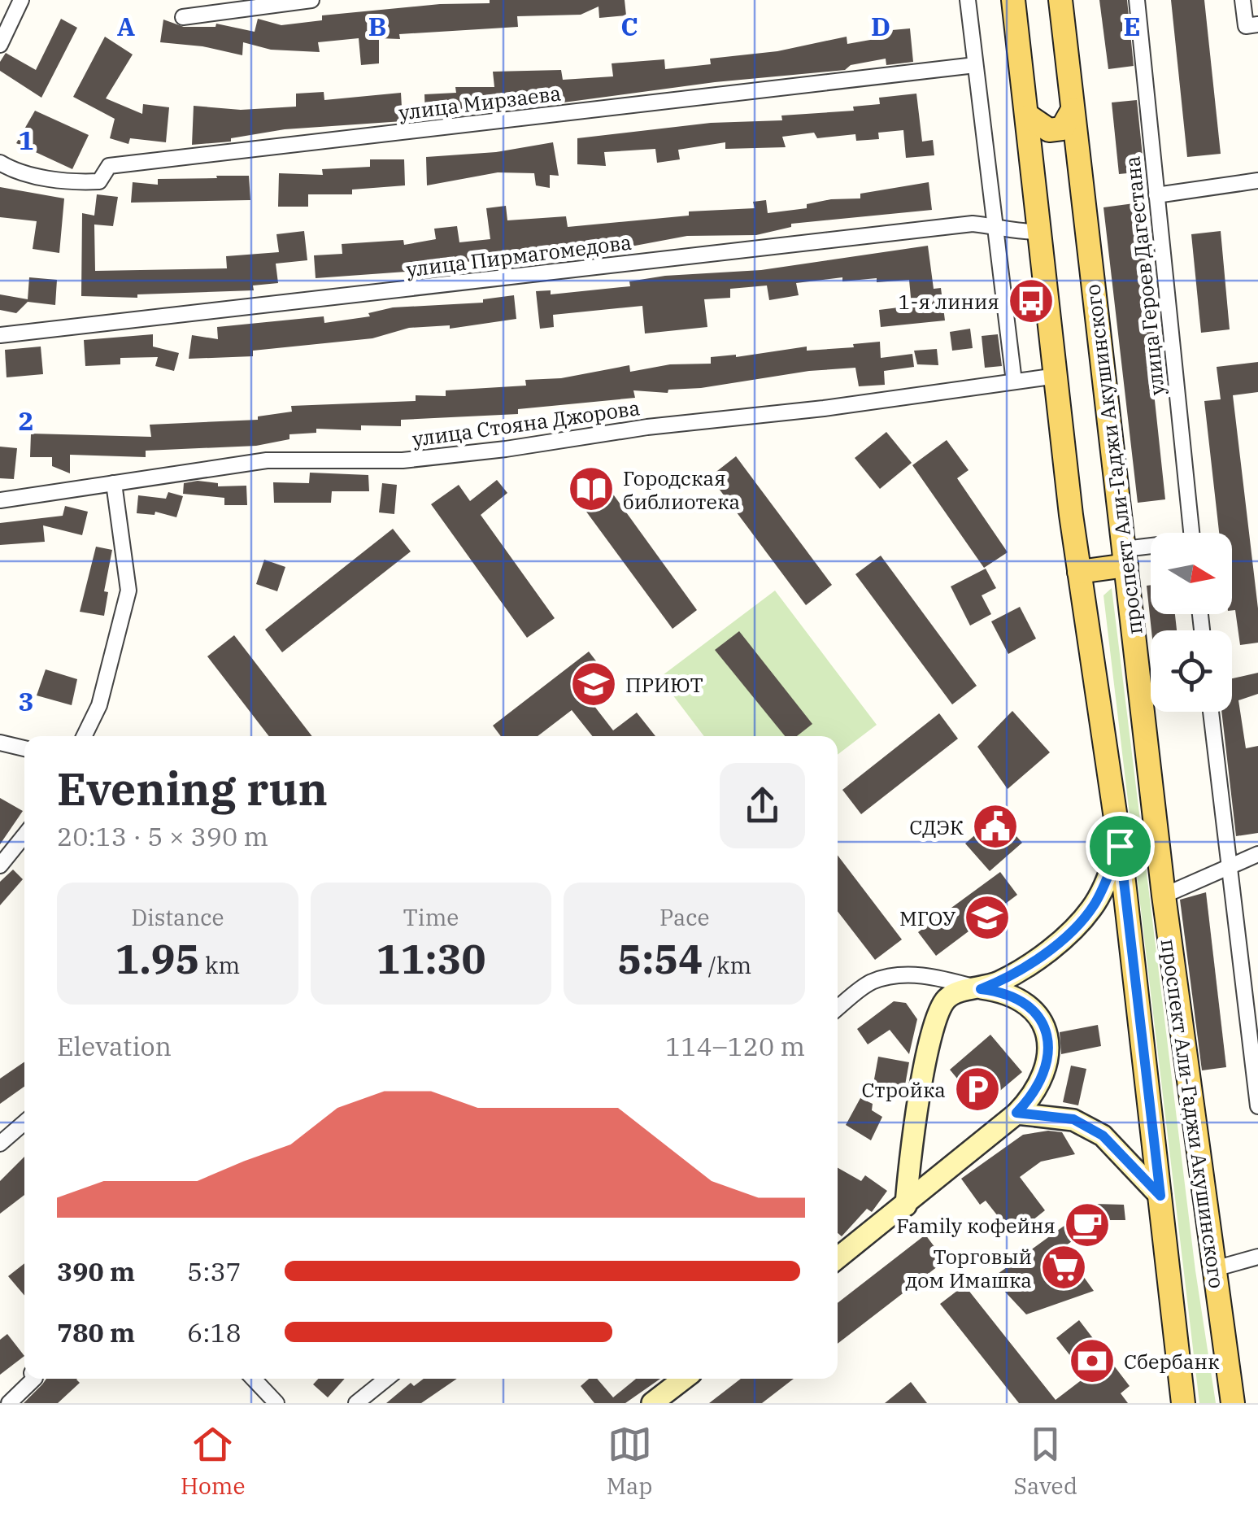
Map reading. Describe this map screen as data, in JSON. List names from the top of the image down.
{
  "streets": {
    "main road": ["проспект Али-Гаджи Акушинского"],
    "street": [
      "улица Мирзаева",
      "улица Пирмагомедова",
      "улица Героев Дагестана",
      "улица Стояна Джорова"
    ]
  },
  "crossings": [
    ["улица Пирмагомедова", "проспект Али-Гаджи Акушинского"],
    ["улица Стояна Джорова", "проспект Али-Гаджи Акушинского"]
  ],
  "places": {
    "bus stop": ["1-я линия"],
    "library": ["Городская библиотека"],
    "school or university": ["ПРИЮТ", "МГОУ"],
    "public building": ["СДЭК"],
    "parking": ["Стройка"],
    "cafe": ["Family кофейня"],
    "supermarket": ["Торговый дом Имашка"],
    "bank": ["Сбербанк"]
  },
  "north": "right",
  "page": {
    "heading": ["Evening run", "20:13 · 5 × 390 m"],
    "stats": [
      ["Distance", "1.95 km"],
      ["Time", "11:30"],
      ["Pace", "5:54 /km"]
    ],
    "chart": ["Elevation", "114–120 m"],
    "list": [
      {
        "name": "390 m",
        "note": "5:37"
      },
      {
        "name": "780 m",
        "note": "6:18"
      }
    ],
    "tabs": ["Home", "Map", "Saved"]
  },
  "grid": {
    "columns": [
      "A",
      "B",
      "C",
      "D",
      "E"
    ],
    "rows": ["1", "2", "3"]
  }
}
